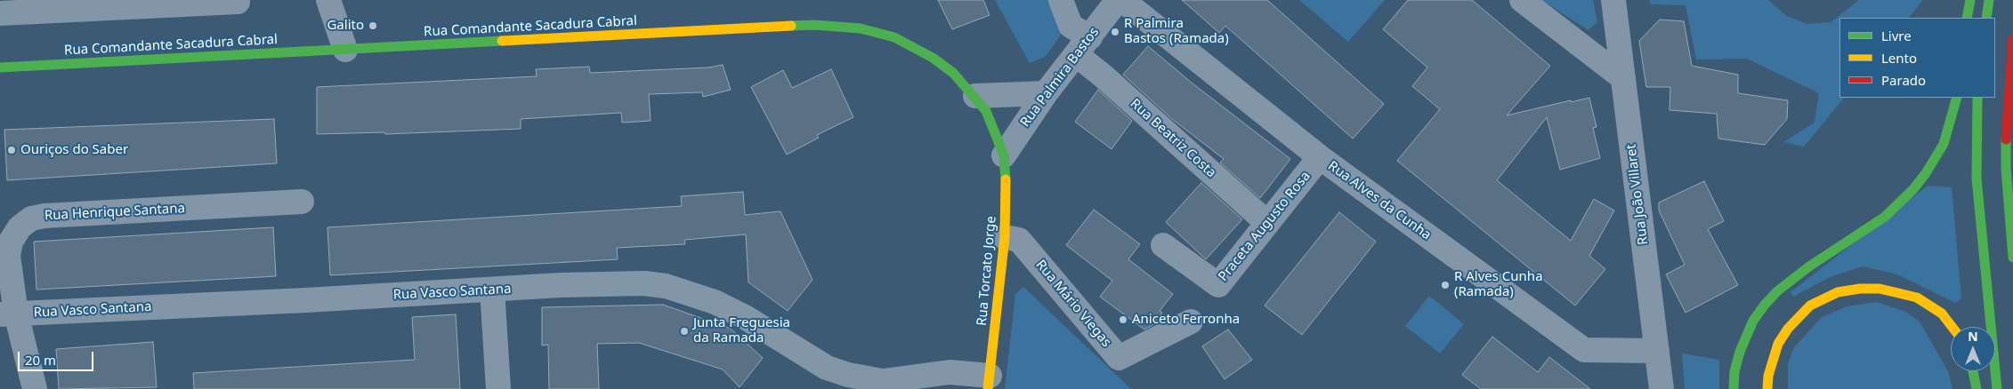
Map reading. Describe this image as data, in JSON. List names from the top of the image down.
{
  "streets": {
    "main road": ["Rua Comandante Sacadura Cabral", "Rua Torcato Jorge"],
    "street": [
      "Rua Palmira Bastos",
      "Rua Beatriz Costa",
      "Rua João Villaret",
      "Rua Alves da Cunha",
      "Rua Henrique Santana",
      "Praceta Augusto Rosa",
      "Rua Vasco Santana",
      "Rua Mário Viegas"
    ]
  },
  "crossings": [
    ["Rua Comandante Sacadura Cabral", "Rua Palmira Bastos"],
    ["Rua Comandante Sacadura Cabral", "Rua Torcato Jorge"],
    ["Rua Palmira Bastos", "Rua Beatriz Costa"],
    ["Rua Palmira Bastos", "Rua Torcato Jorge"],
    ["Rua Beatriz Costa", "Praceta Augusto Rosa"],
    ["Rua João Villaret", "Rua Alves da Cunha"],
    ["Rua Alves da Cunha", "Praceta Augusto Rosa"],
    ["Rua Henrique Santana", "Rua Vasco Santana"],
    ["Rua Torcato Jorge", "Rua Vasco Santana"],
    ["Rua Torcato Jorge", "Rua Mário Viegas"]
  ],
  "places": [
    "Galito",
    "R Palmira Bastos (Ramada)",
    "Ouriços do Saber",
    "R Alves Cunha (Ramada)",
    "Aniceto Ferronha",
    "Junta Freguesia da Ramada"
  ],
  "legend": ["Livre", "Lento", "Parado"],
  "scale_bar": "20 m",
  "north": "top"
}
